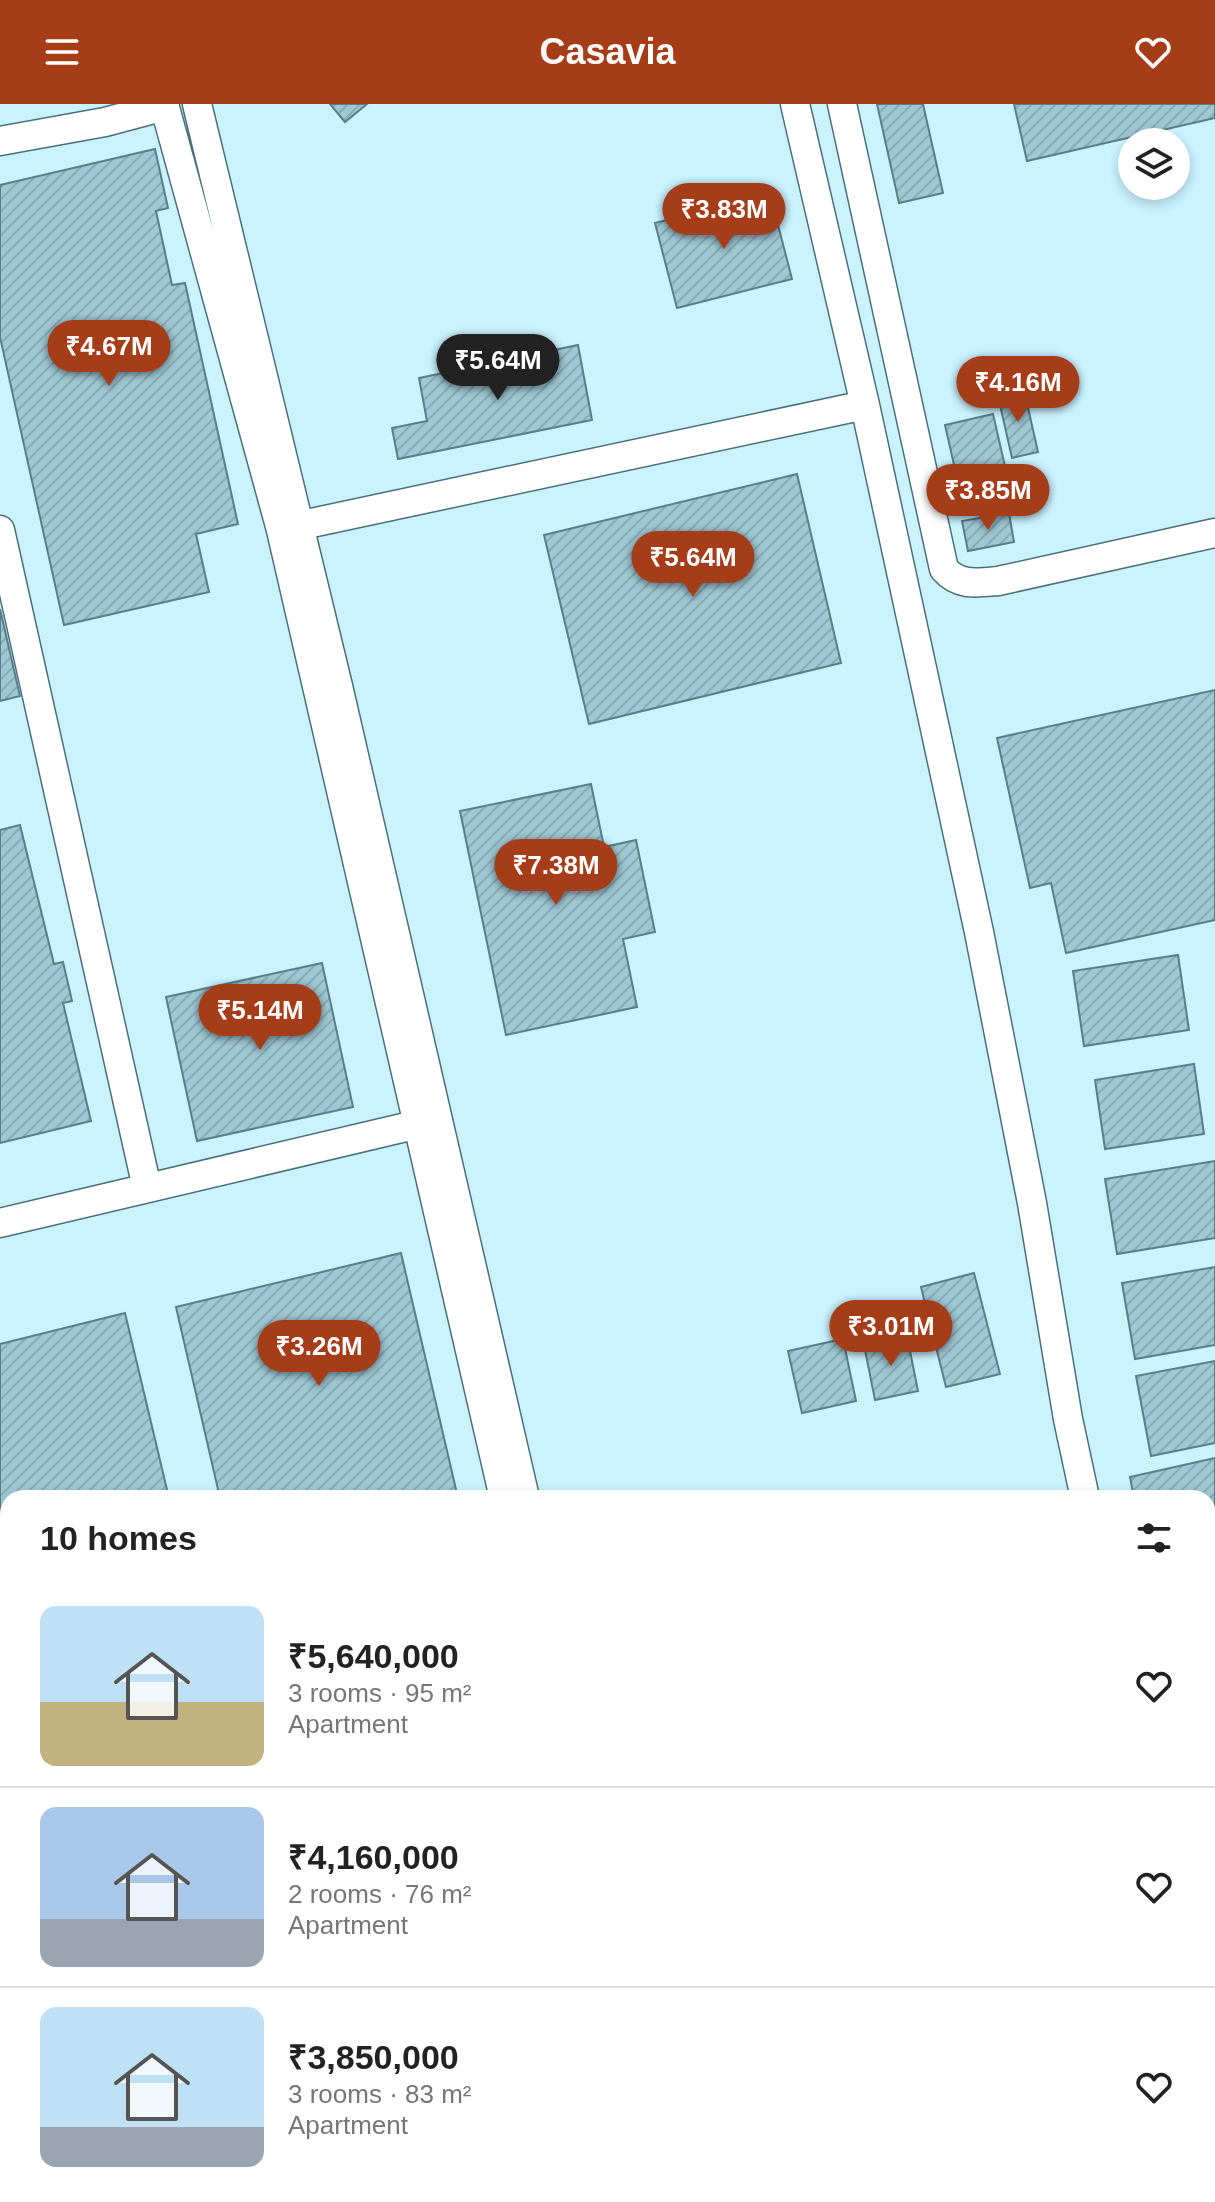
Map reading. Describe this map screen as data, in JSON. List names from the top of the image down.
{
  "page": {
    "header": "Casavia",
    "price": [
      "₹3.83M",
      "₹4.67M",
      "₹5.64M",
      "₹4.16M",
      "₹3.85M",
      "₹5.64M",
      "₹7.38M",
      "₹5.14M",
      "₹3.01M",
      "₹3.26M"
    ],
    "heading": "10 homes",
    "list": [
      {
        "name": "₹5,640,000",
        "note": "3 rooms · 95 m² · Apartment"
      },
      {
        "name": "₹4,160,000",
        "note": "2 rooms · 76 m² · Apartment"
      },
      {
        "name": "₹3,850,000",
        "note": "3 rooms · 83 m² · Apartment"
      }
    ]
  }
}
